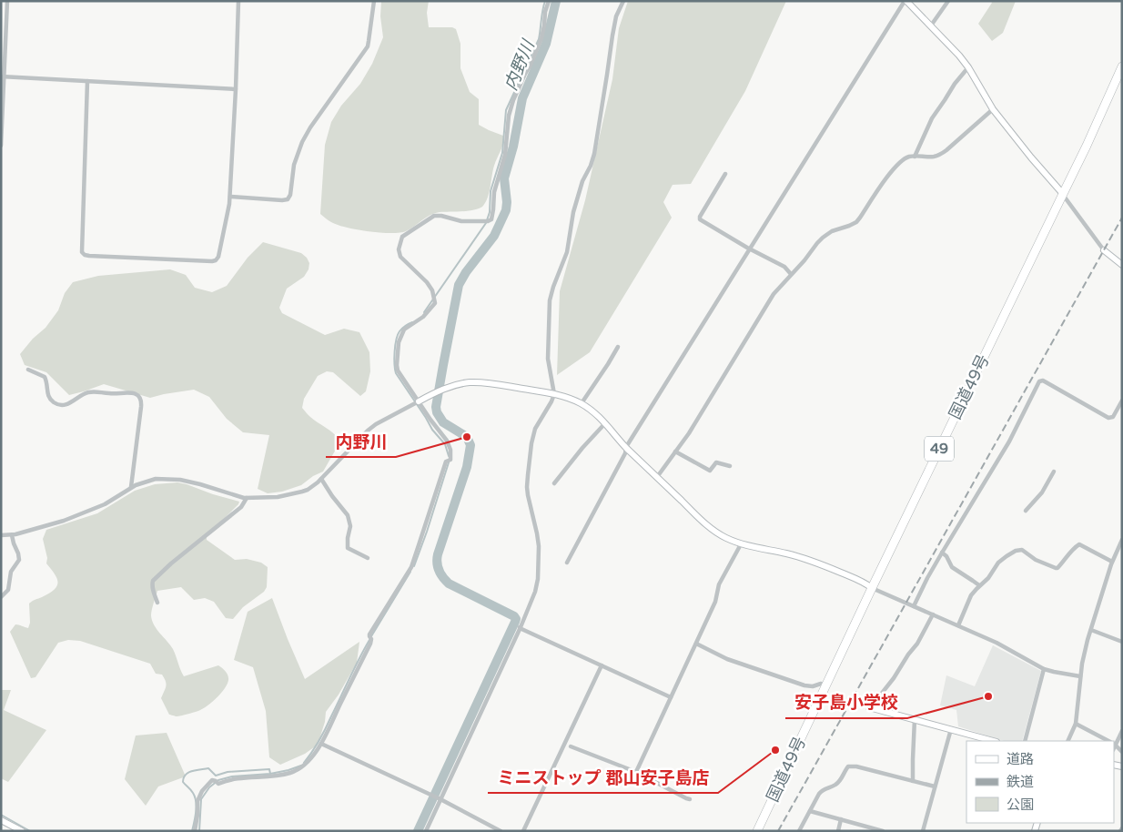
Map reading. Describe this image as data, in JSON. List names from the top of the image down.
{
  "streets": {
    "highway": ["国道49号", "49"]
  },
  "water": ["内野川"],
  "places": ["内野川", "安子島小学校", "ミニストップ 郡山安子島店"],
  "legend": ["道路", "鉄道", "公園"]
}
